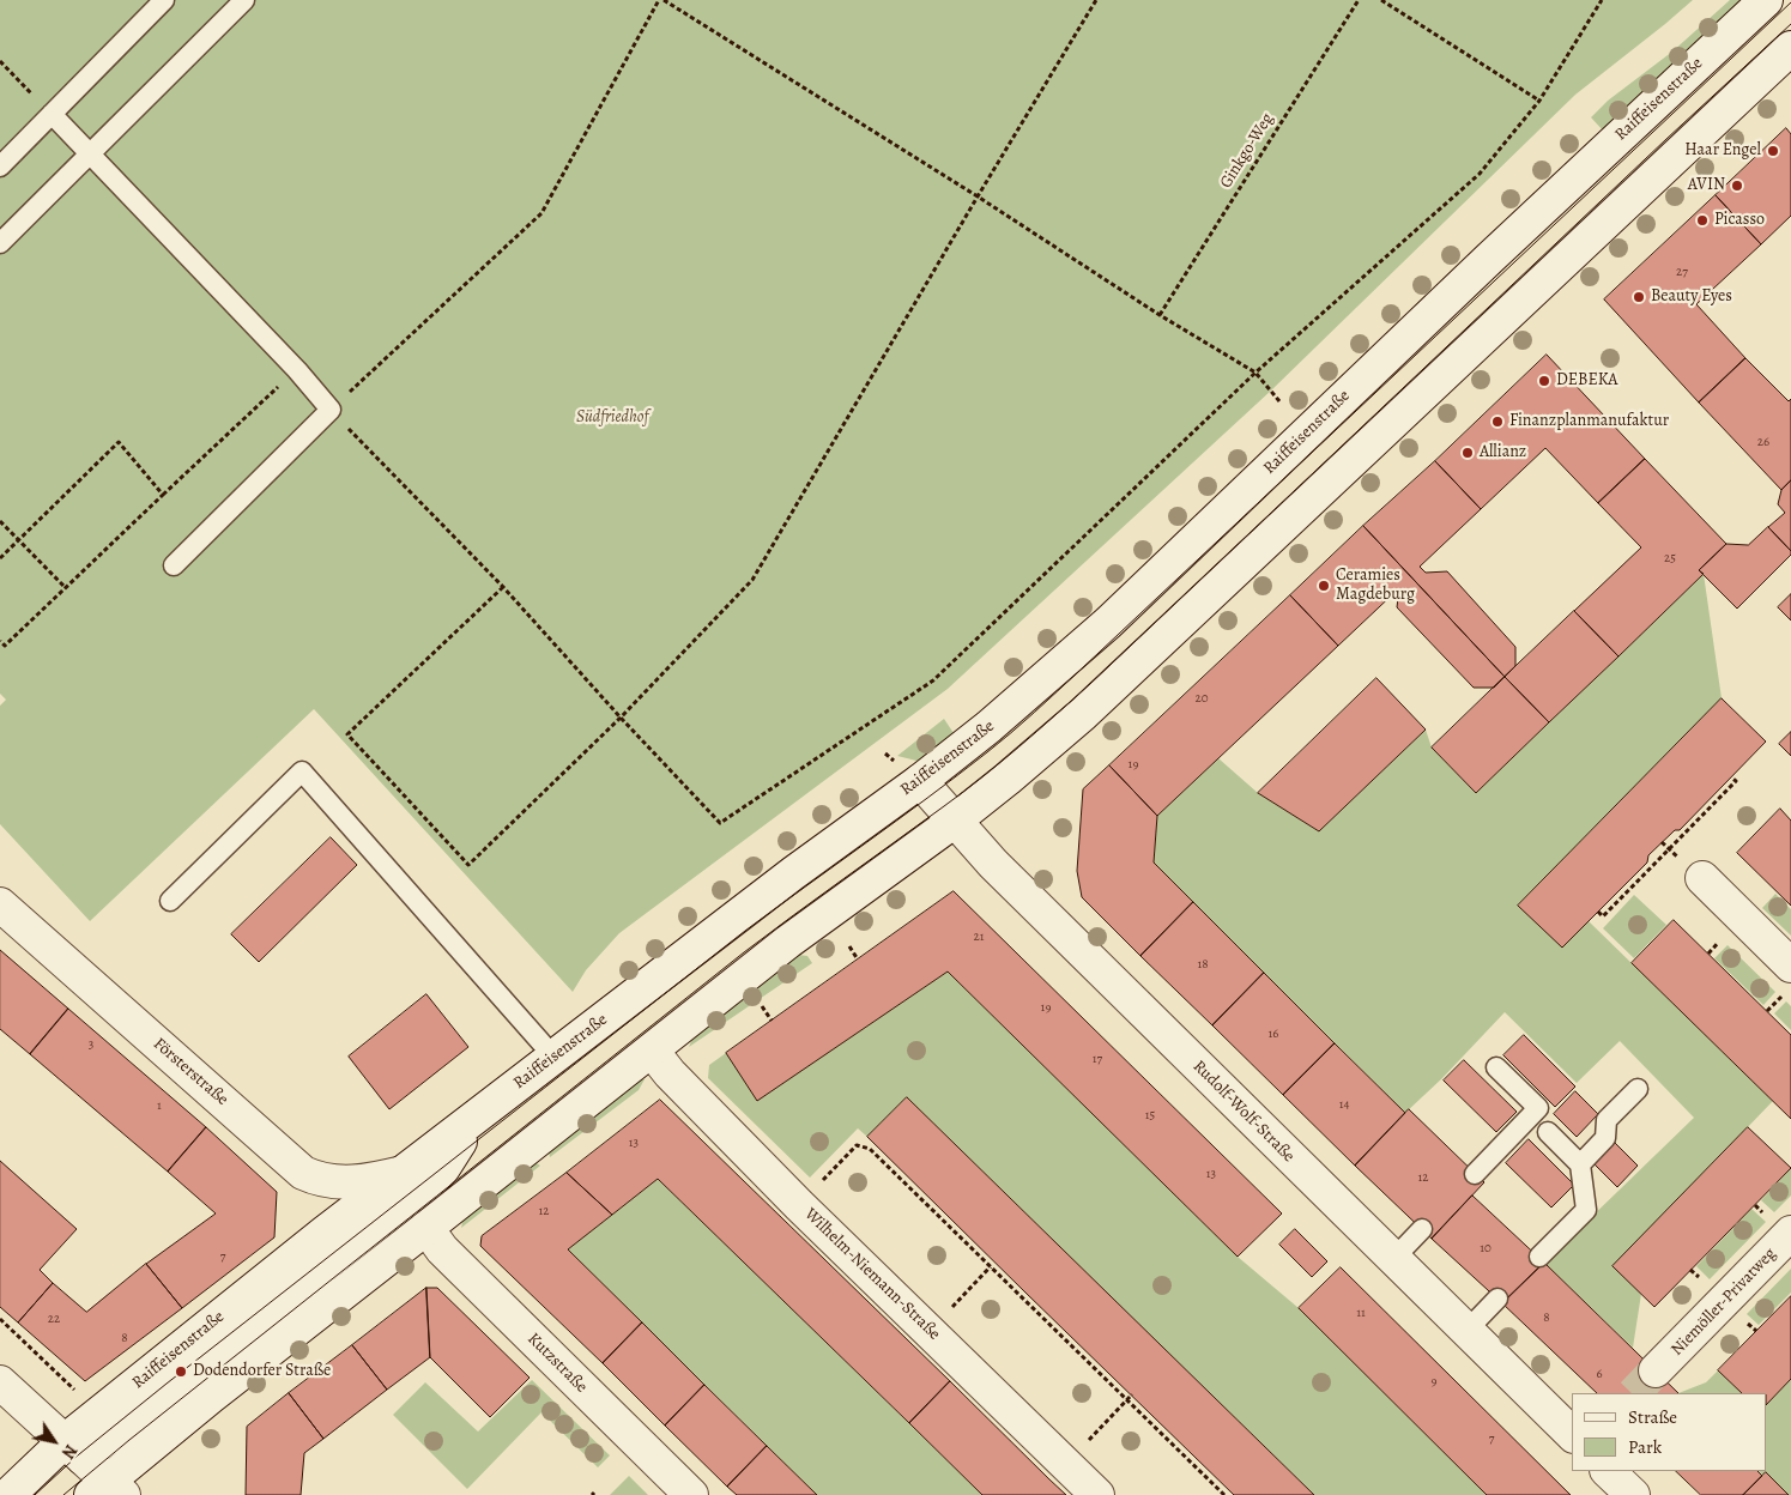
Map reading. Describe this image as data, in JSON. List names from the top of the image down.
{
  "streets": {
    "main road": [
      "Raiffeisenstraße",
      "Försterstraße",
      "Rudolf-Wolf-Straße",
      "Wilhelm-Niemann-Straße",
      "Niemöller-Privatweg",
      "Kutzstraße"
    ],
    "path": ["Ginkgo-Weg"]
  },
  "crossings": [
    ["Raiffeisenstraße", "Försterstraße"],
    ["Raiffeisenstraße", "Rudolf-Wolf-Straße"]
  ],
  "parks": ["Südfriedhof"],
  "places": [
    "Haar Engel",
    "AVIN",
    "Picasso",
    "Beauty Eyes",
    "DEBEKA",
    "Finanzplanmanufaktur",
    "Allianz",
    "Ceramies Magdeburg",
    "Dodendorfer Straße"
  ],
  "house_numbers": [
    "27",
    "26",
    "25",
    "20",
    "19",
    "21",
    "18",
    "19",
    "16",
    "3",
    "17",
    "14",
    "1",
    "15",
    "13",
    "13",
    "12",
    "12",
    "10",
    "7",
    "11",
    "8",
    "22",
    "8",
    "6",
    "9",
    "7"
  ],
  "legend": ["Straße", "Park"],
  "north": "bottom right"
}
